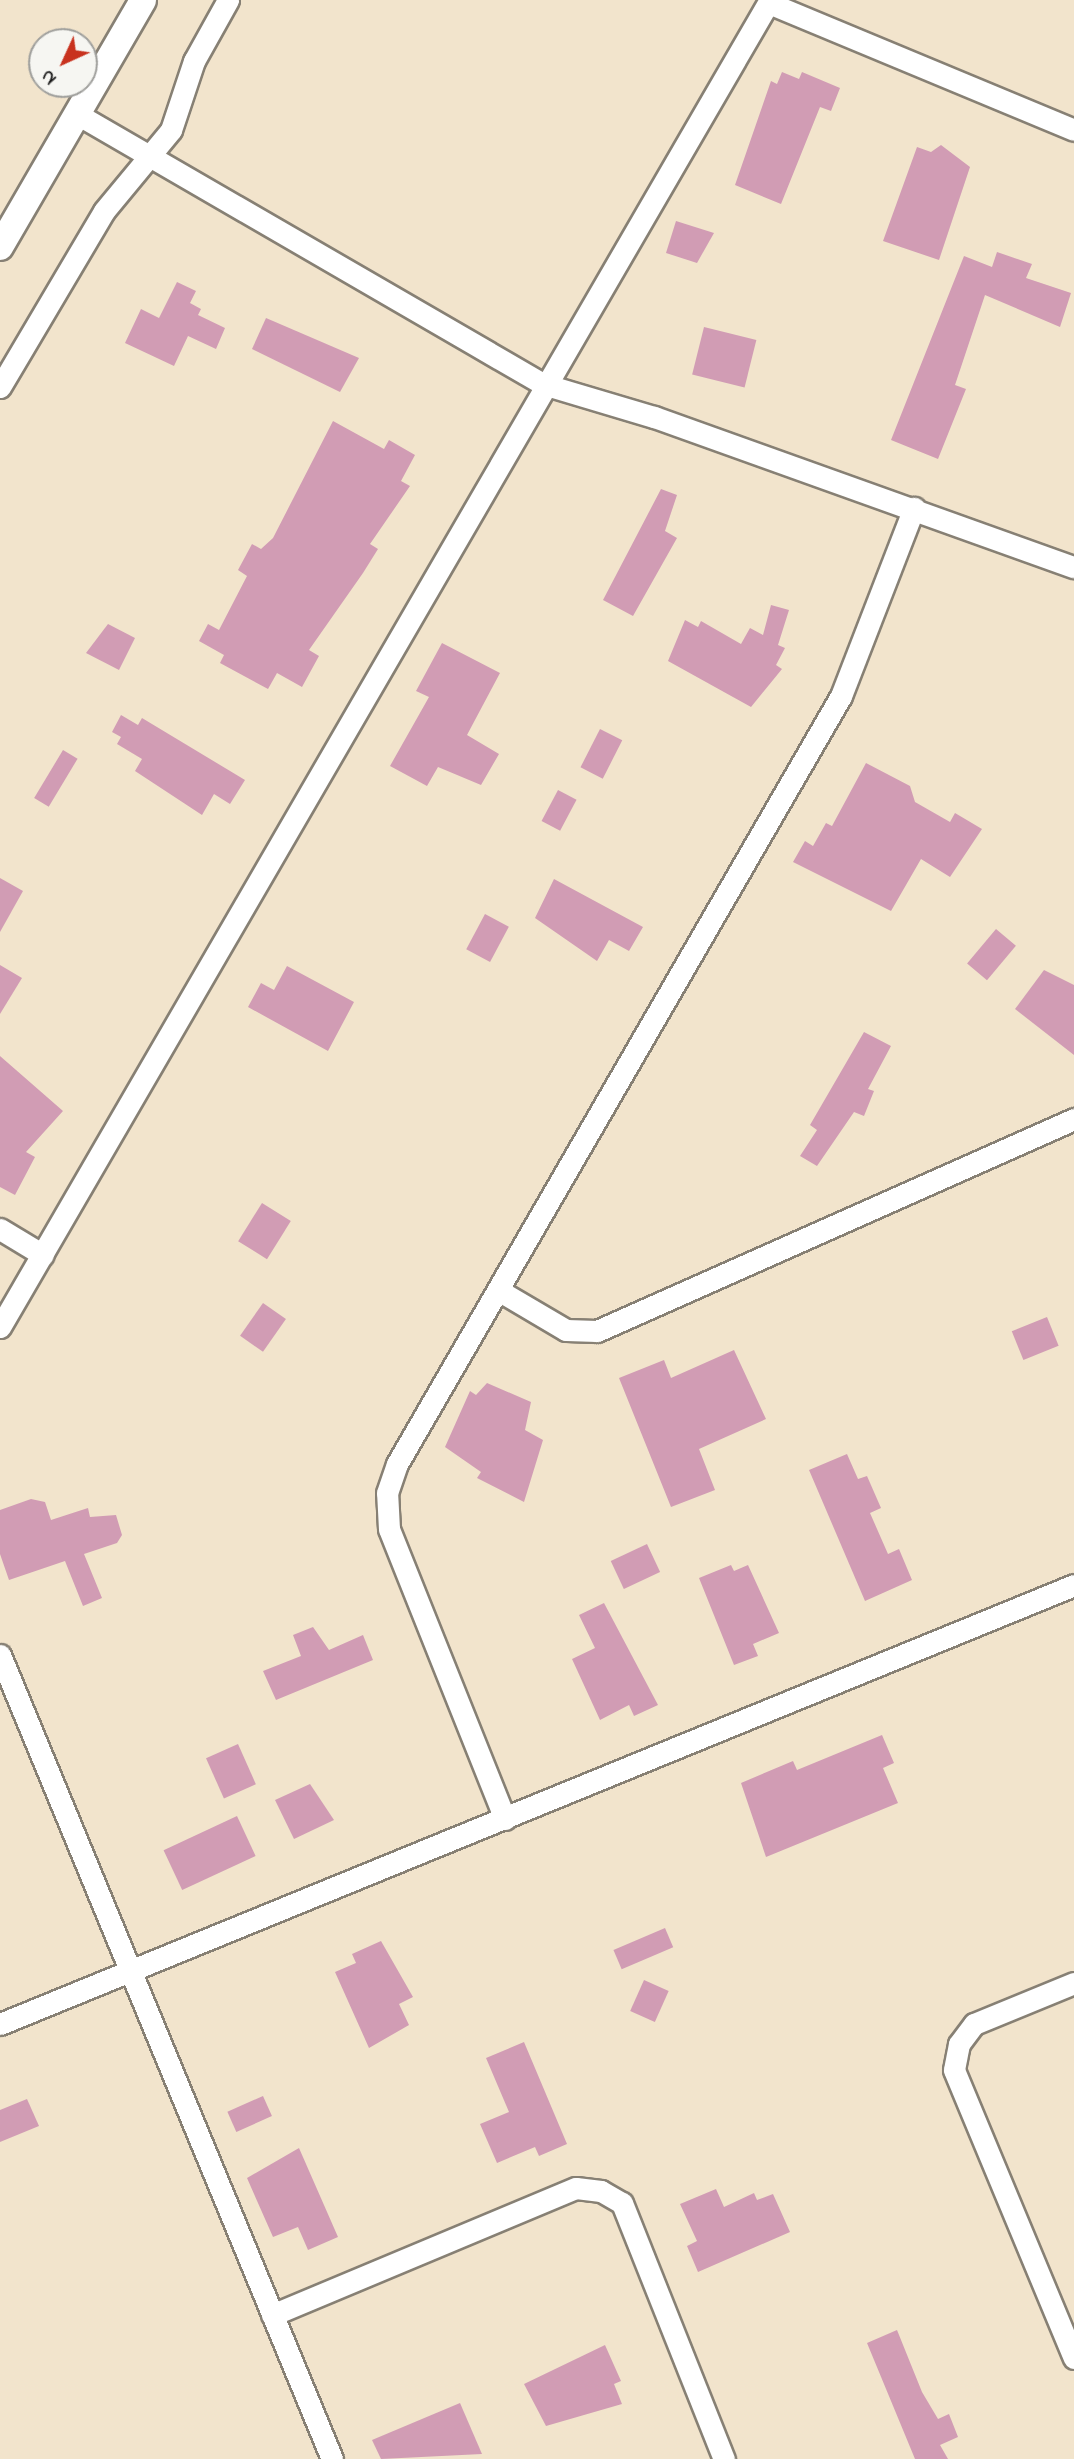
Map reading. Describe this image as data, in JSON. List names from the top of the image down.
{
  "north": "bottom left"
}
